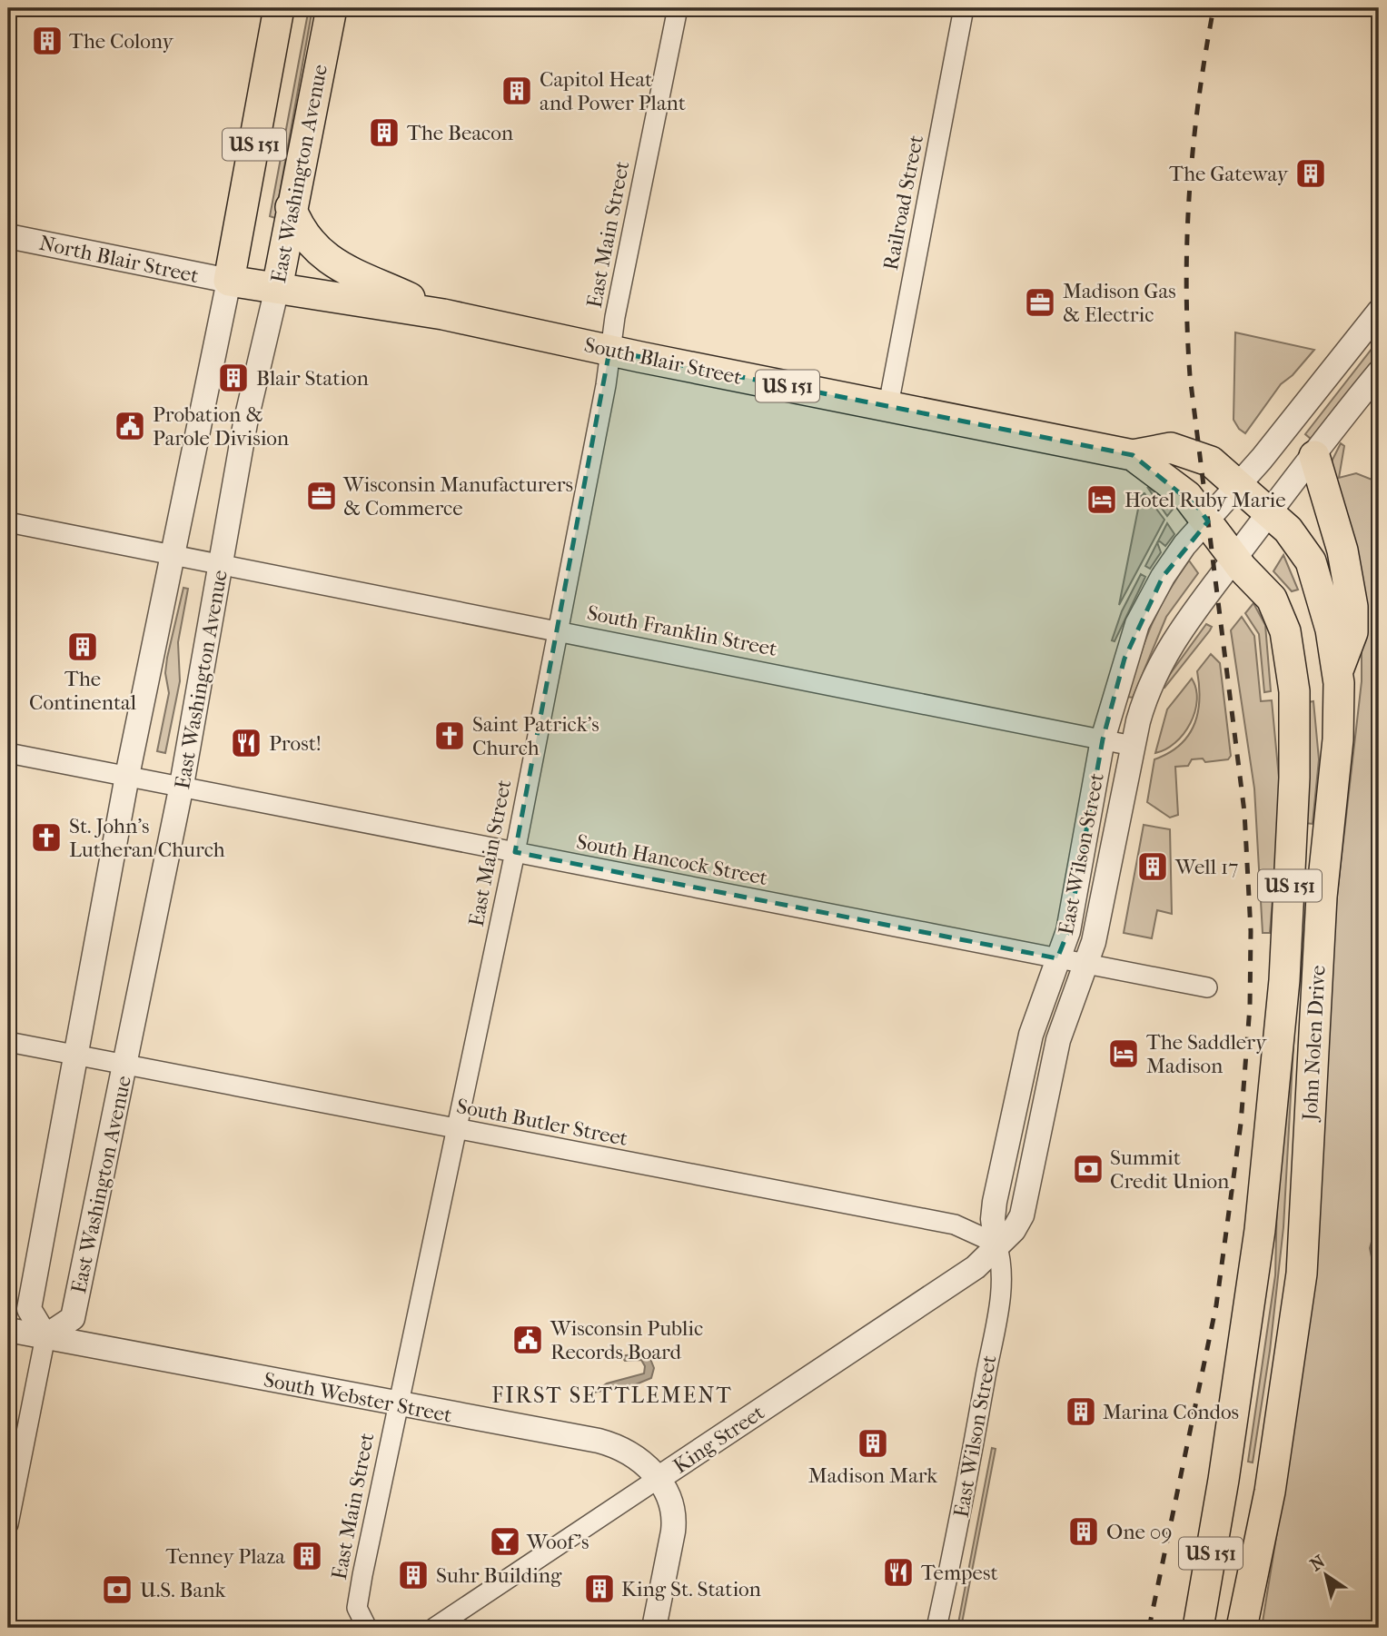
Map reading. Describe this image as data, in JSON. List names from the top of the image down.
{
  "streets": {
    "main road": [
      "US 151",
      "East Washington Avenue",
      "South Blair Street",
      "John Nolen Drive"
    ],
    "street": [
      "Railroad Street",
      "East Main Street",
      "North Blair Street",
      "South Franklin Street",
      "East Wilson Street",
      "South Hancock Street",
      "South Butler Street",
      "South Webster Street",
      "King Street"
    ]
  },
  "crossings": [
    ["US 151", "East Washington Avenue"],
    ["US 151", "North Blair Street"],
    ["US 151", "South Blair Street"],
    ["East Washington Avenue", "South Blair Street"],
    ["East Washington Avenue", "South Franklin Street"],
    ["East Washington Avenue", "South Hancock Street"],
    ["East Washington Avenue", "South Butler Street"],
    ["East Washington Avenue", "South Webster Street"],
    ["Railroad Street", "South Blair Street"],
    ["East Main Street", "South Blair Street"],
    ["East Main Street", "South Franklin Street"],
    ["East Main Street", "South Hancock Street"],
    ["East Main Street", "South Butler Street"],
    ["East Main Street", "South Webster Street"],
    ["North Blair Street", "South Blair Street"],
    ["South Blair Street", "East Wilson Street"],
    ["South Blair Street", "John Nolen Drive"],
    ["South Franklin Street", "East Wilson Street"],
    ["East Wilson Street", "South Hancock Street"],
    ["East Wilson Street", "John Nolen Drive"],
    ["East Wilson Street", "South Butler Street"],
    ["East Wilson Street", "King Street"],
    ["South Butler Street", "King Street"],
    ["South Webster Street", "King Street"]
  ],
  "districts": ["FIRST SETTLEMENT"],
  "places": {
    "building": [
      "The Colony",
      "Capitol Heat and Power Plant",
      "The Beacon",
      "The Gateway",
      "Blair Station",
      "The Continental",
      "Well 17",
      "Marina Condos",
      "Madison Mark",
      "One 09",
      "Tenney Plaza",
      "Suhr Building",
      "King St. Station"
    ],
    "office": ["Madison Gas & Electric", "Wisconsin Manufacturers & Commerce"],
    "public building": ["Probation & Parole Division", "Wisconsin Public Records Board"],
    "hotel": ["Hotel Ruby Marie", "The Saddlery Madison"],
    "church": ["Saint Patrick's Church", "St. John's Lutheran Church"],
    "restaurant": ["Prost!", "Tempest"],
    "bank": ["Summit Credit Union", "U.S. Bank"],
    "bar": ["Woof's"]
  },
  "north": "top left"
}
